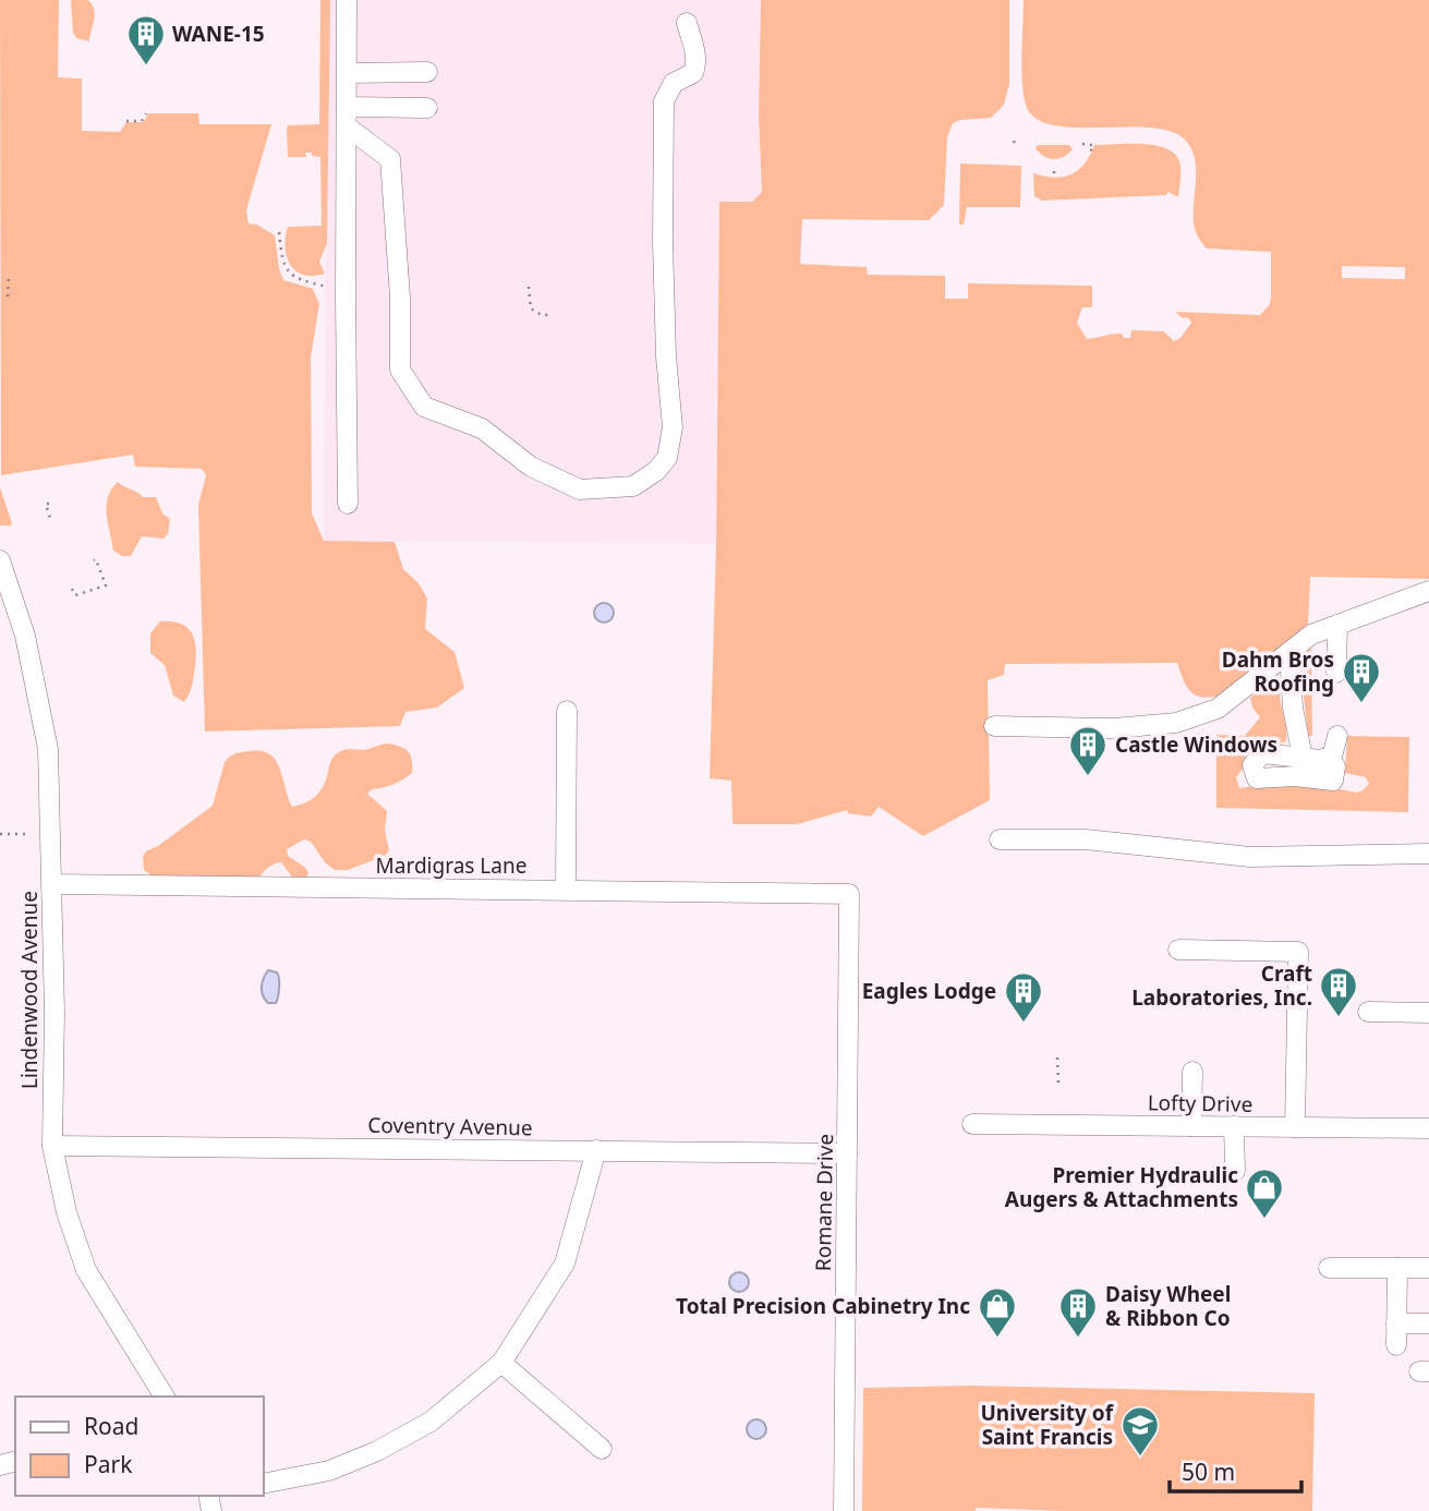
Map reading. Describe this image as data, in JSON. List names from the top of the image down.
{
  "streets": {
    "street": [
      "Mardigras Lane",
      "Lindenwood Avenue",
      "Lofty Drive",
      "Coventry Avenue",
      "Romane Drive"
    ]
  },
  "crossings": [
    ["Mardigras Lane", "Lindenwood Avenue"],
    ["Mardigras Lane", "Romane Drive"],
    ["Lindenwood Avenue", "Coventry Avenue"],
    ["Coventry Avenue", "Romane Drive"]
  ],
  "places": {
    "building": [
      "WANE-15",
      "Dahm Bros Roofing",
      "Castle Windows",
      "Craft Laboratories, Inc.",
      "Eagles Lodge",
      "Daisy Wheel & Ribbon Co"
    ],
    "shop": ["Premier Hydraulic Augers & Attachments", "Total Precision Cabinetry Inc"],
    "school or university": ["University of Saint Francis"]
  },
  "legend": ["Road", "Park"],
  "scale_bar": "50 m"
}
